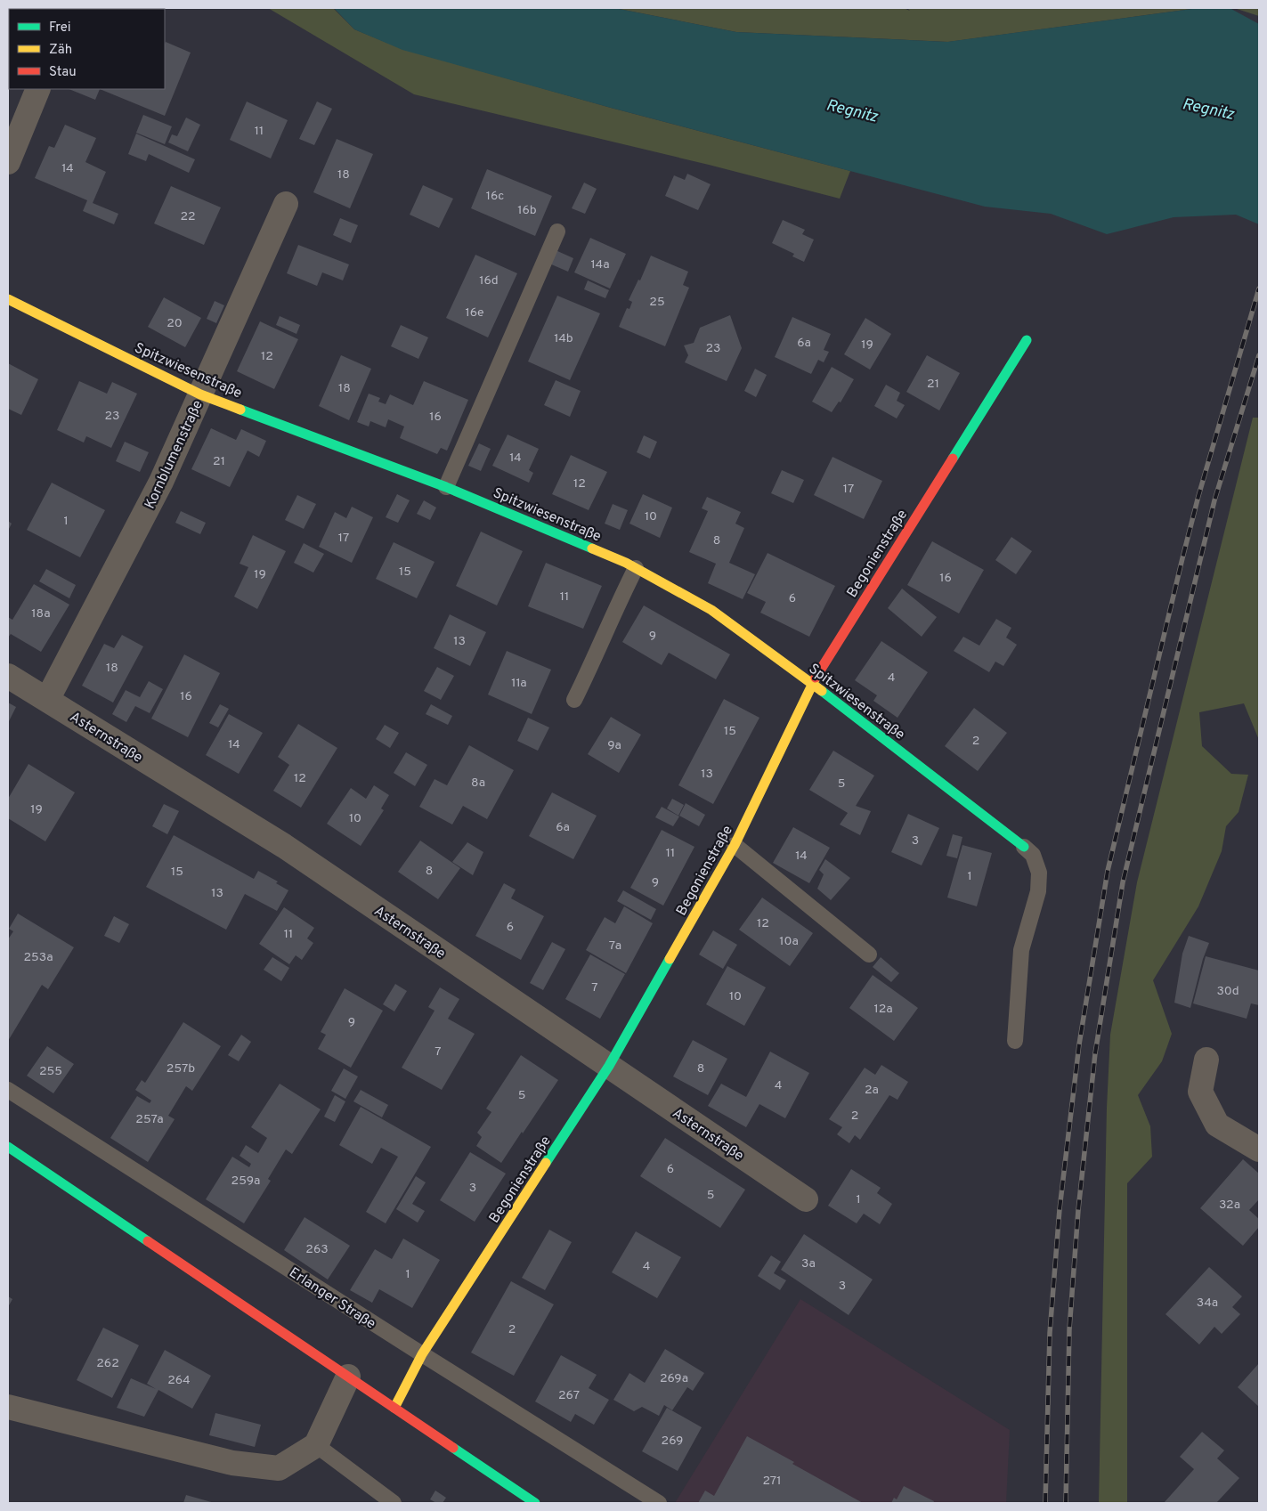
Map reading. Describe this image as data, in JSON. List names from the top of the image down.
{
  "streets": {
    "street": [
      "Spitzwiesenstraße",
      "Kornblumenstraße",
      "Begonienstraße",
      "Asternstraße"
    ],
    "lane": ["Erlanger Straße"]
  },
  "crossings": [
    ["Spitzwiesenstraße", "Kornblumenstraße"],
    ["Spitzwiesenstraße", "Begonienstraße"],
    ["Kornblumenstraße", "Asternstraße"],
    ["Begonienstraße", "Asternstraße"],
    ["Begonienstraße", "Erlanger Straße"]
  ],
  "water": ["Regnitz"],
  "house_numbers": [
    "11",
    "14",
    "18",
    "16c",
    "16b",
    "22",
    "14a",
    "16d",
    "25",
    "16e",
    "20",
    "14b",
    "6a",
    "19",
    "23",
    "12",
    "21",
    "18",
    "23",
    "16",
    "14",
    "21",
    "12",
    "17",
    "10",
    "1",
    "17",
    "8",
    "15",
    "19",
    "16",
    "11",
    "6",
    "18a",
    "9",
    "13",
    "18",
    "4",
    "11a",
    "16",
    "15",
    "2",
    "14",
    "9a",
    "13",
    "12",
    "8a",
    "5",
    "19",
    "10",
    "6a",
    "3",
    "11",
    "14",
    "8",
    "15",
    "1",
    "9",
    "13",
    "12",
    "6",
    "11",
    "10a",
    "7a",
    "253a",
    "7",
    "30d",
    "10",
    "12a",
    "9",
    "7",
    "257b",
    "8",
    "255",
    "4",
    "2a",
    "5",
    "2",
    "257a",
    "6",
    "259a",
    "3",
    "5",
    "1",
    "32a",
    "263",
    "3a",
    "4",
    "1",
    "3",
    "34a",
    "2",
    "262",
    "269a",
    "264",
    "267",
    "269",
    "271"
  ],
  "legend": ["Frei", "Zäh", "Stau"]
}
